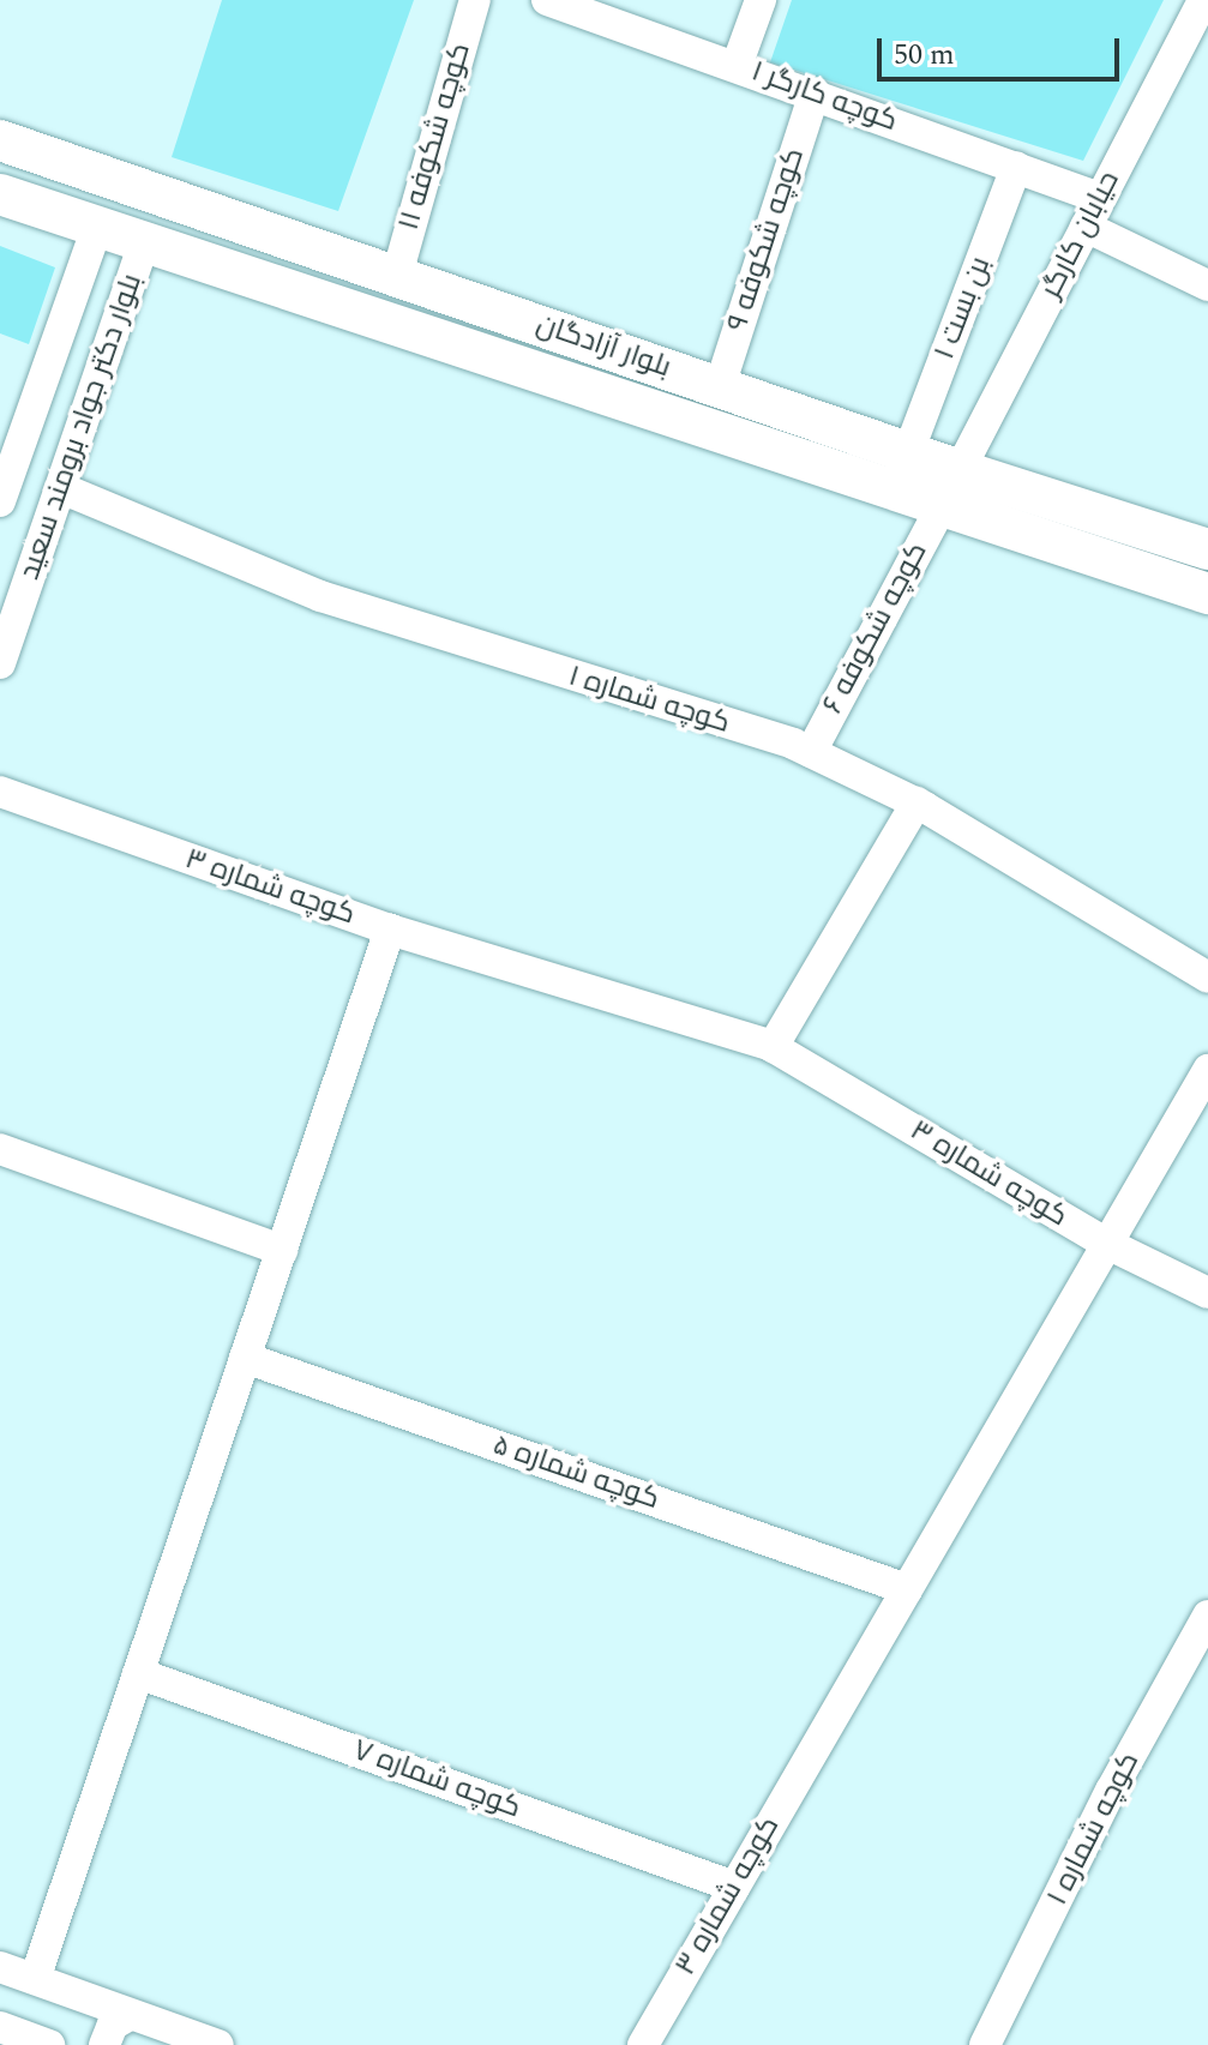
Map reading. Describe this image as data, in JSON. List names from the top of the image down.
{
  "streets": {
    "main road": ["بلوار آزادگان"],
    "street": [
      "کوچه کارگر ۱",
      "کوچه شکوفه ۱۱",
      "حیابان کارگر",
      "کوچه شکوفه ۹",
      "بن بست ۱",
      "بلوار دکتر جواد برومند سعید",
      "کوچه شکوفه ۶",
      "کوچه شماره ۱",
      "کوچه شماره ۳",
      "کوچه شماره ۵",
      "کوچه شماره ۷"
    ]
  },
  "crossings": [
    ["کوچه کارگر ۱", "حیابان کارگر"],
    ["کوچه کارگر ۱", "کوچه شکوفه ۹"],
    ["کوچه کارگر ۱", "بن بست ۱"],
    ["کوچه شکوفه ۱۱", "بلوار آزادگان"],
    ["حیابان کارگر", "بلوار آزادگان"],
    ["حیابان کارگر", "کوچه شکوفه ۶"],
    ["کوچه شکوفه ۹", "بلوار آزادگان"],
    ["بن بست ۱", "بلوار آزادگان"],
    ["بلوار آزادگان", "بلوار دکتر جواد برومند سعید"],
    ["بلوار آزادگان", "کوچه شکوفه ۶"],
    ["بلوار دکتر جواد برومند سعید", "کوچه شماره ۱"],
    ["کوچه شکوفه ۶", "کوچه شماره ۱"],
    ["کوچه شماره ۳", "کوچه شماره ۵"],
    ["کوچه شماره ۳", "کوچه شماره ۷"]
  ],
  "scale_bar": "50 m"
}
